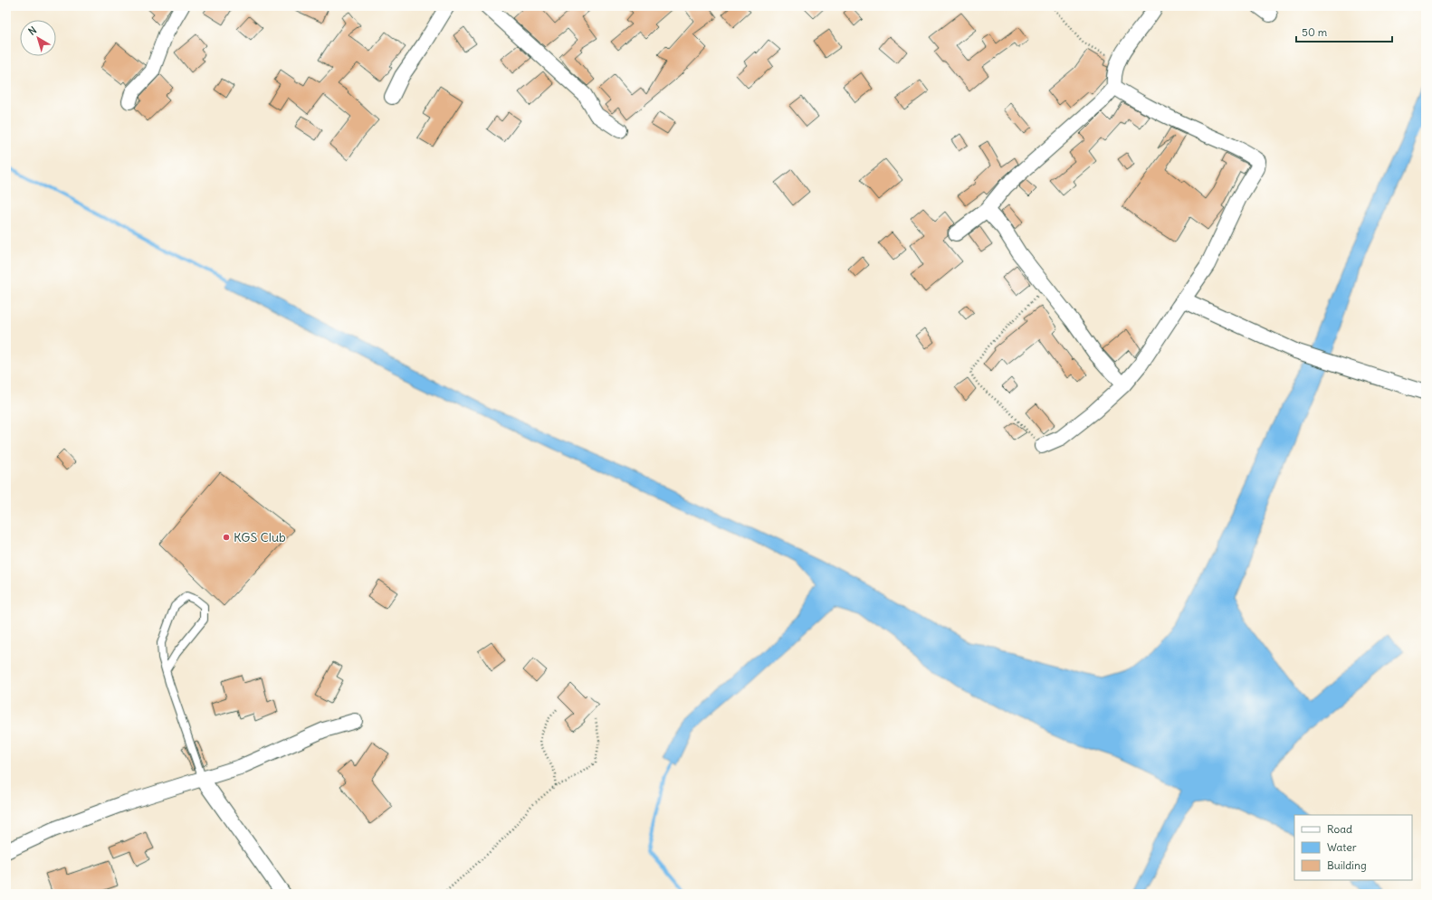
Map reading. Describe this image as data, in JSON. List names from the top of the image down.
{
  "places": ["KGS Club"],
  "legend": ["Road", "Water", "Building"],
  "scale_bar": "50 m",
  "north": "top left"
}
